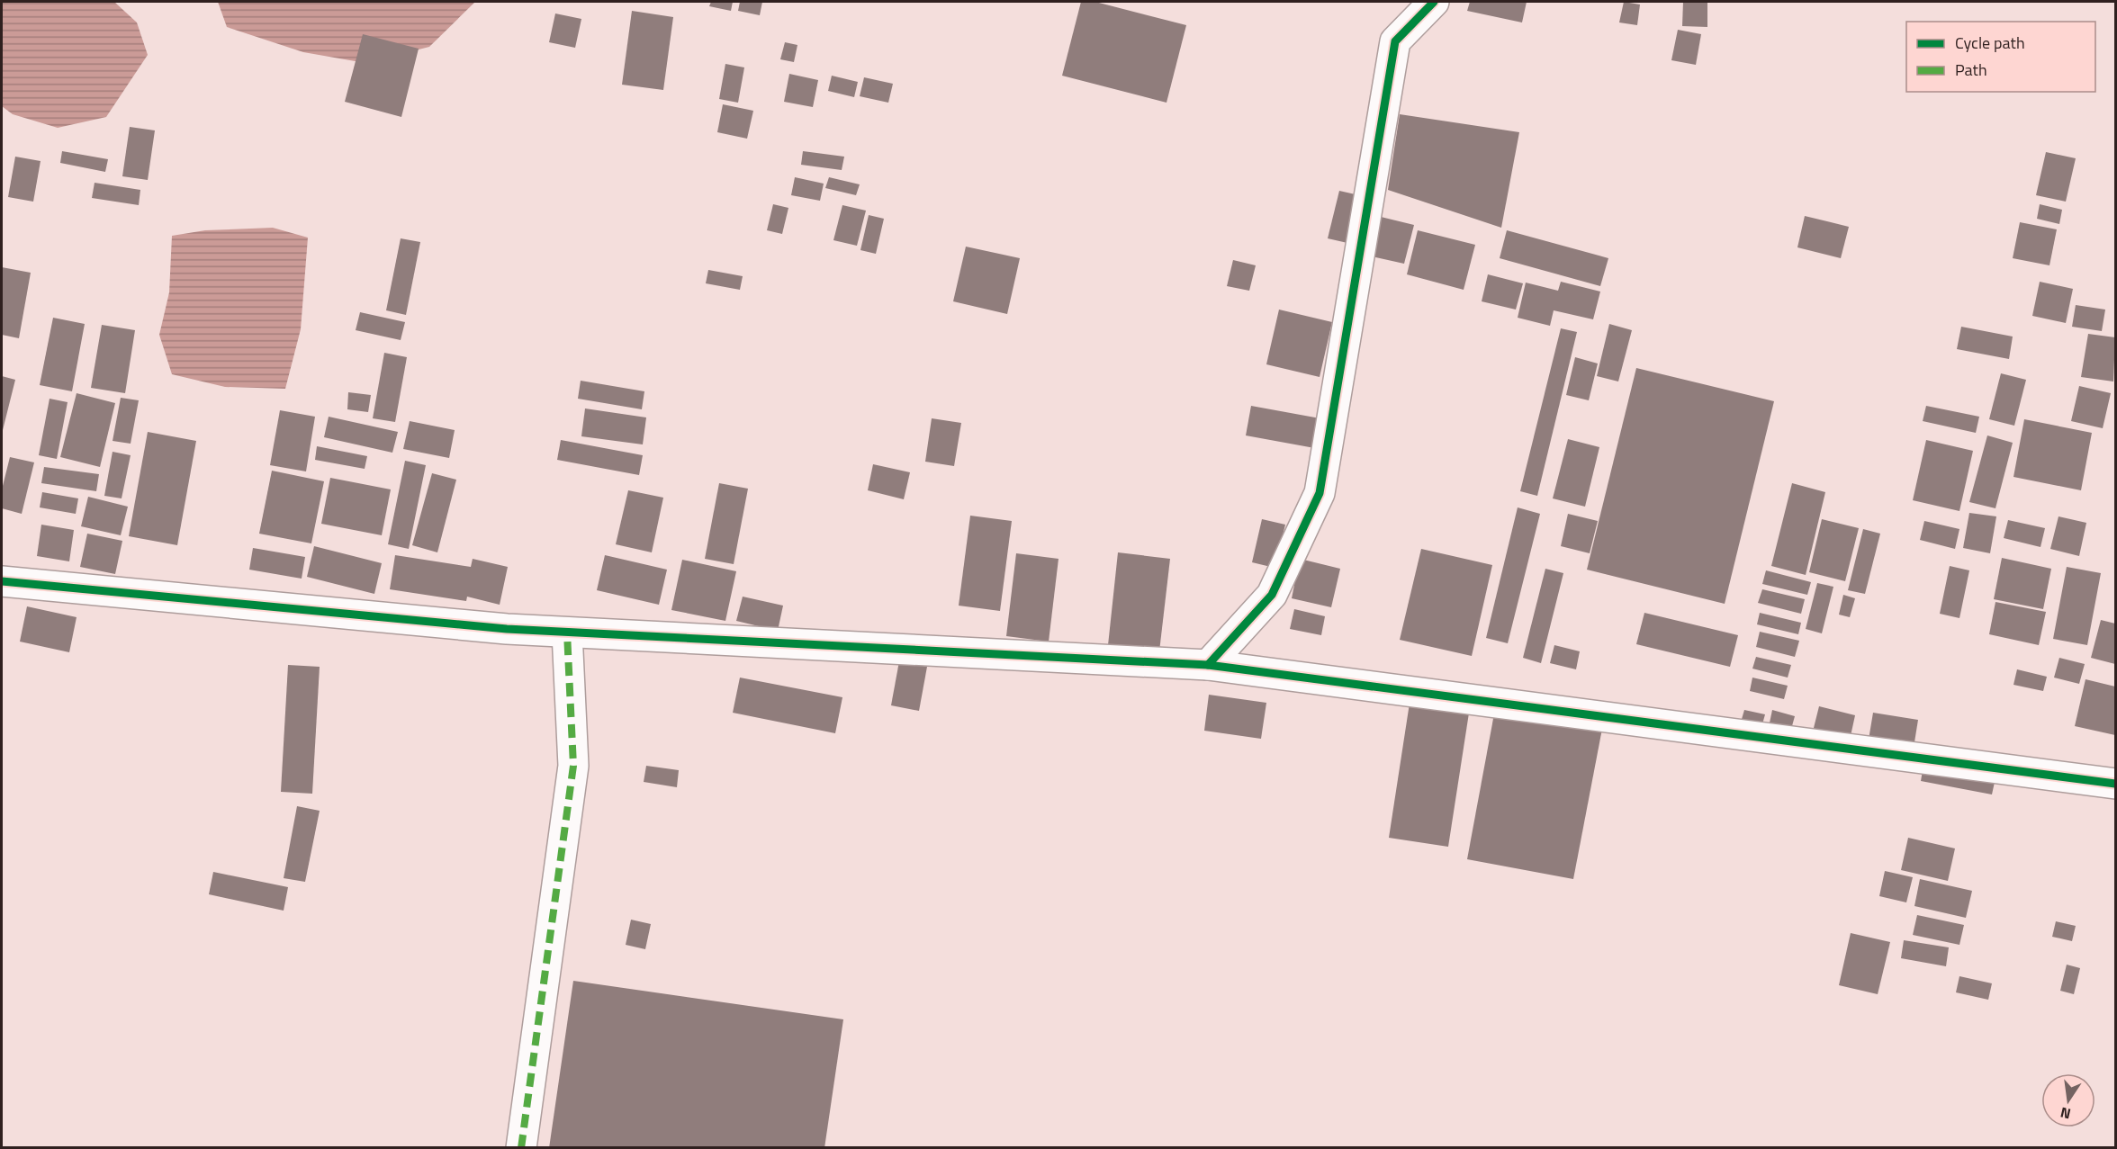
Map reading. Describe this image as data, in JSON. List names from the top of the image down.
{
  "legend": ["Cycle path", "Path"],
  "north": "bottom"
}
